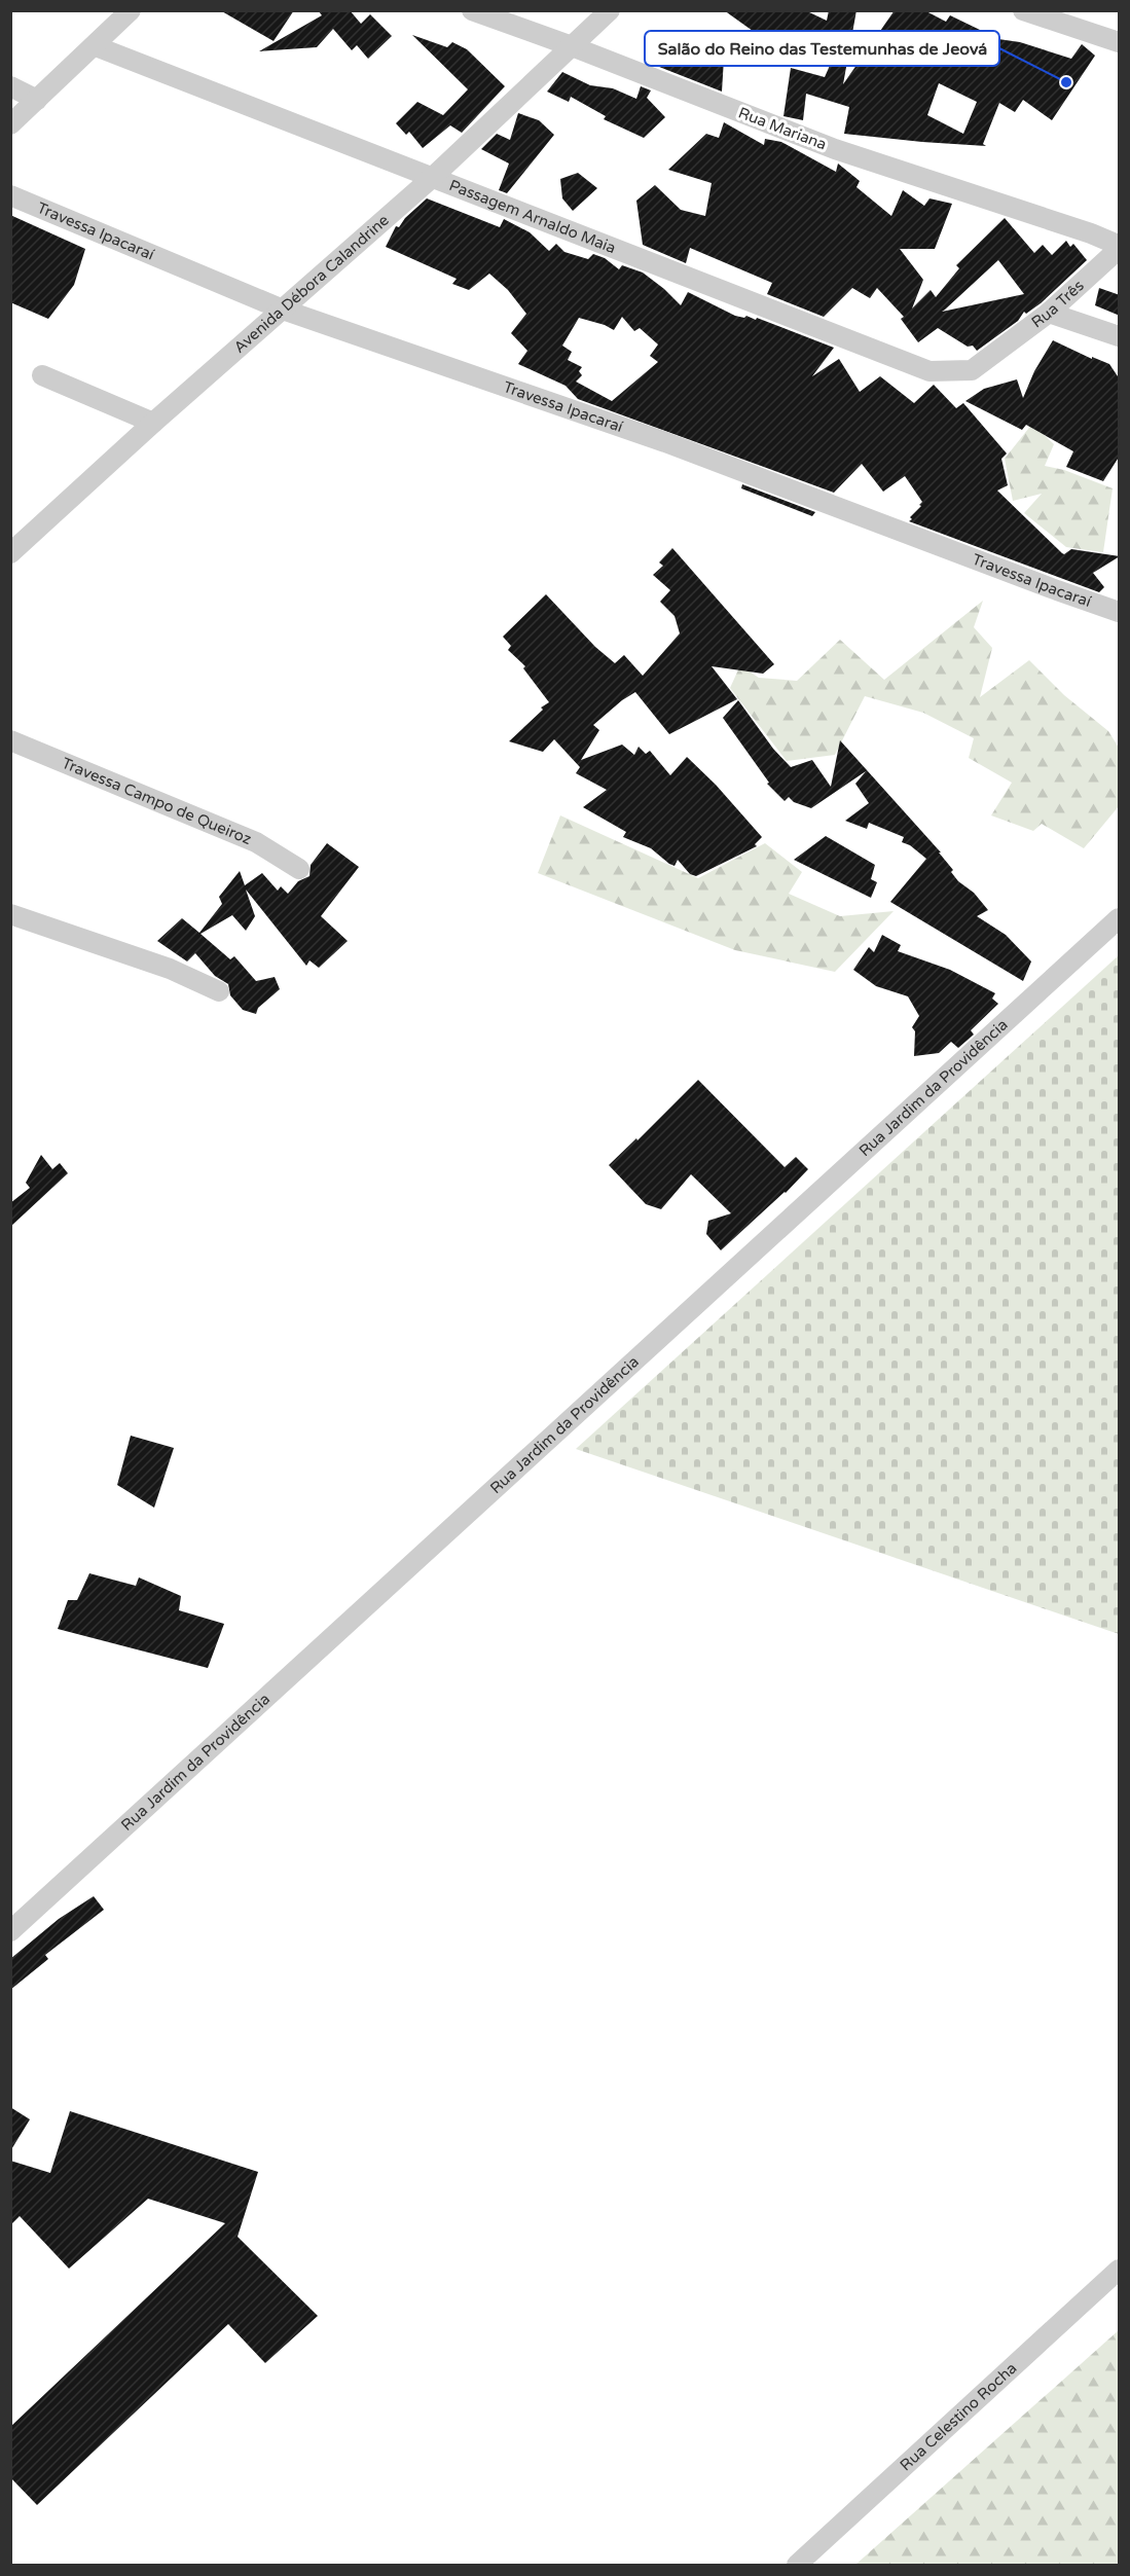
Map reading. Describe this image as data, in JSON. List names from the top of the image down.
{
  "streets": {
    "street": [
      "Rua Mariana",
      "Passagem Arnaldo Maia",
      "Travessa Ipacaraí",
      "Avenida Débora Calandrine",
      "Rua Três",
      "Travessa Campo de Queiroz",
      "Rua Jardim da Providência",
      "Rua Celestino Rocha"
    ]
  },
  "crossings": [
    ["Rua Mariana", "Avenida Débora Calandrine"],
    ["Rua Mariana", "Rua Três"],
    ["Passagem Arnaldo Maia", "Avenida Débora Calandrine"],
    ["Passagem Arnaldo Maia", "Rua Três"],
    ["Travessa Ipacaraí", "Avenida Débora Calandrine"]
  ],
  "places": ["Salão do Reino das Testemunhas de Jeová"]
}
